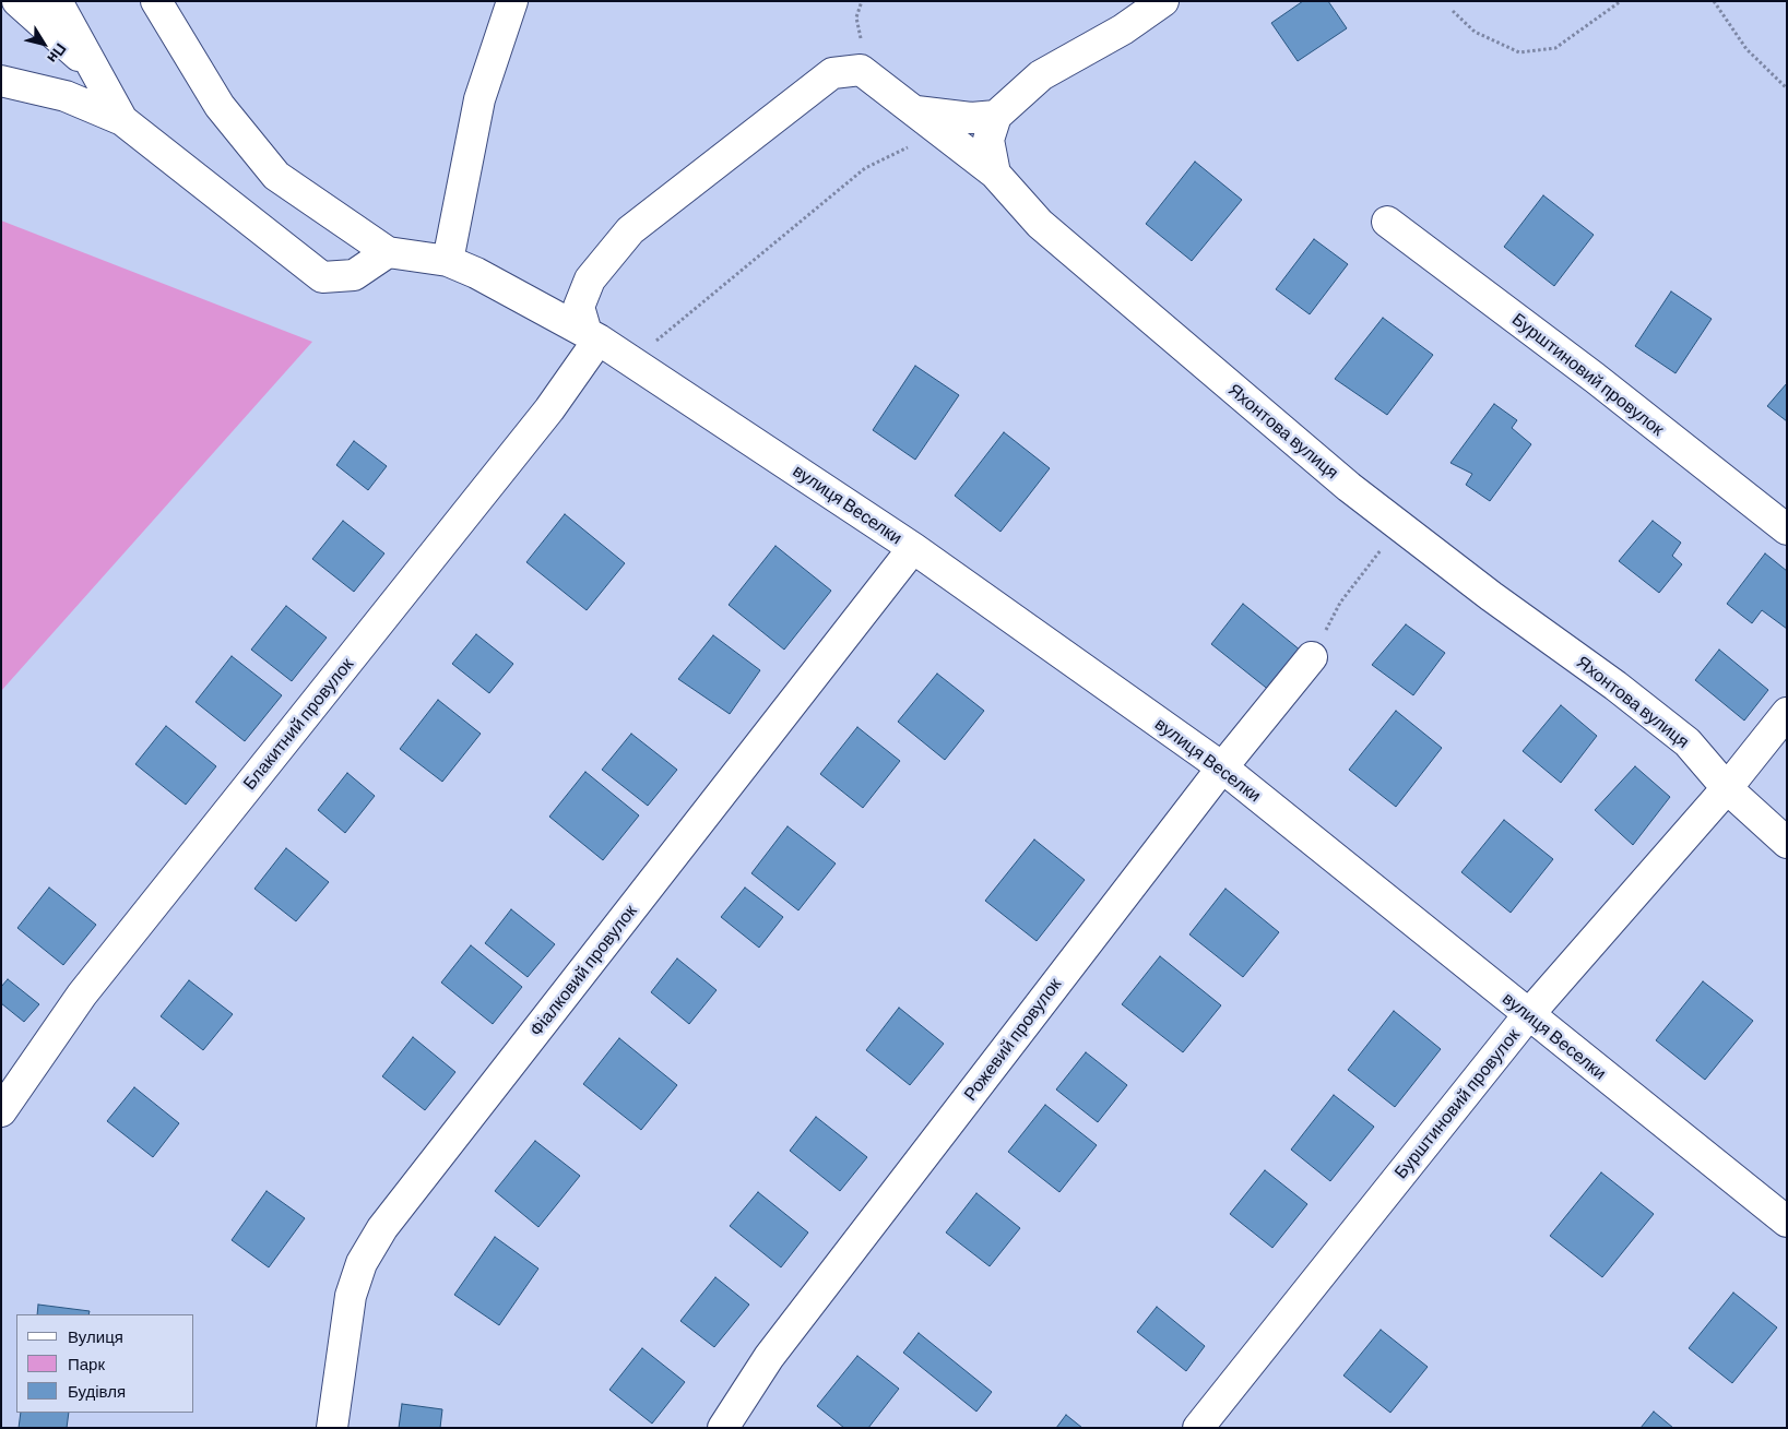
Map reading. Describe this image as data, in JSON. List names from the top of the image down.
{
  "streets": {
    "street": [
      "Бурштиновий провулок",
      "Яхонтова вулиця",
      "вулиця Веселки",
      "Блакитний провулок",
      "Фіалковий провулок",
      "Рожевий провулок"
    ]
  },
  "crossings": [
    ["Бурштиновий провулок", "Яхонтова вулиця"],
    ["Бурштиновий провулок", "вулиця Веселки"],
    ["Яхонтова вулиця", "вулиця Веселки"],
    ["Яхонтова вулиця", "Блакитний провулок"],
    ["вулиця Веселки", "Блакитний провулок"],
    ["вулиця Веселки", "Фіалковий провулок"],
    ["вулиця Веселки", "Рожевий провулок"]
  ],
  "legend": ["Вулиця", "Парк", "Будівля"],
  "north": "bottom right"
}
